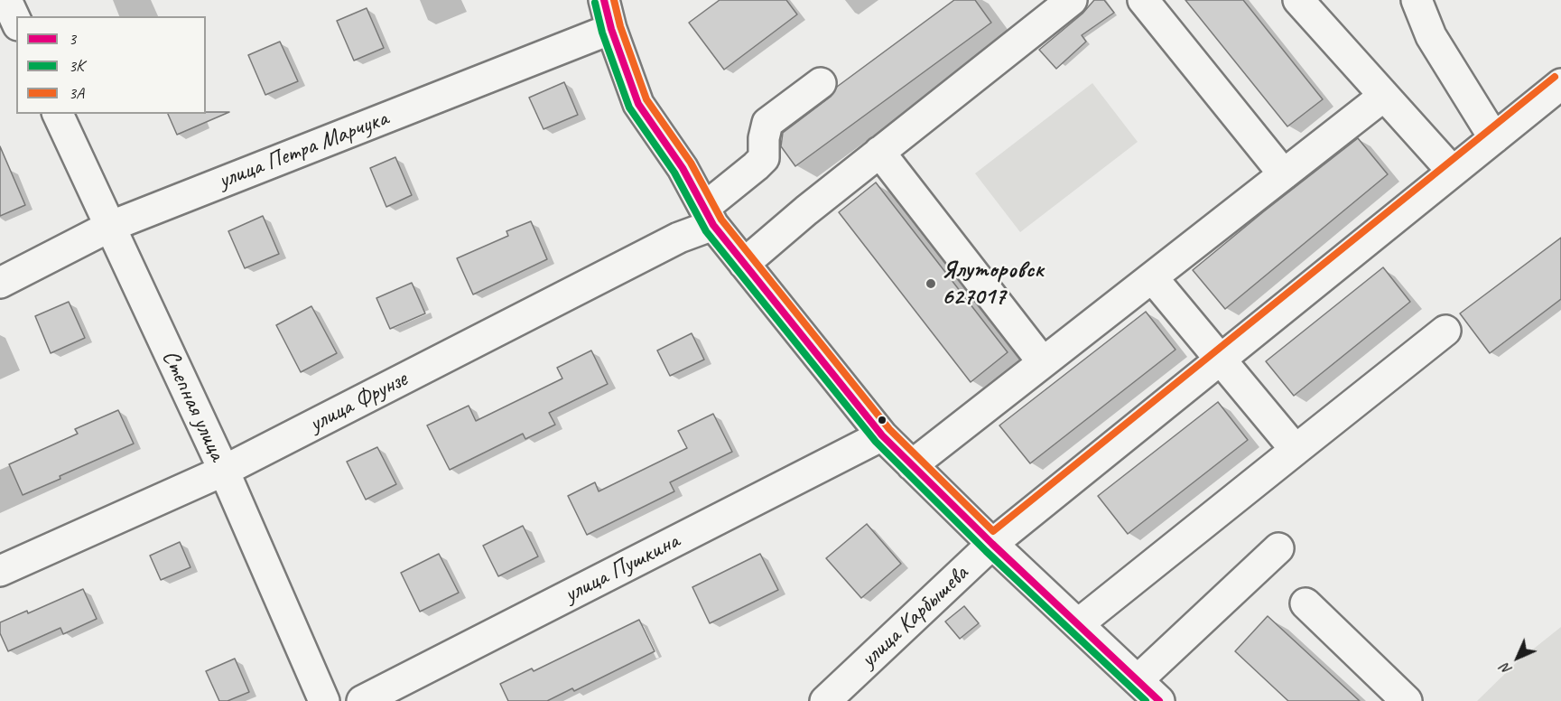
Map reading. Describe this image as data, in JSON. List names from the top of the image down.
{
  "streets": {
    "street": [
      "улица Петра Марчука",
      "улица Фрунзе",
      "Степная улица",
      "улица Пушкина",
      "улица Карбышева"
    ]
  },
  "crossings": [
    ["улица Петра Марчука", "Степная улица"],
    ["улица Фрунзе", "Степная улица"]
  ],
  "places": ["Ялуторовск 627017"],
  "lines": ["transit line 3", "transit line 3А", "transit line 3К"],
  "legend": ["3", "3К", "3А"],
  "north": "bottom left"
}
